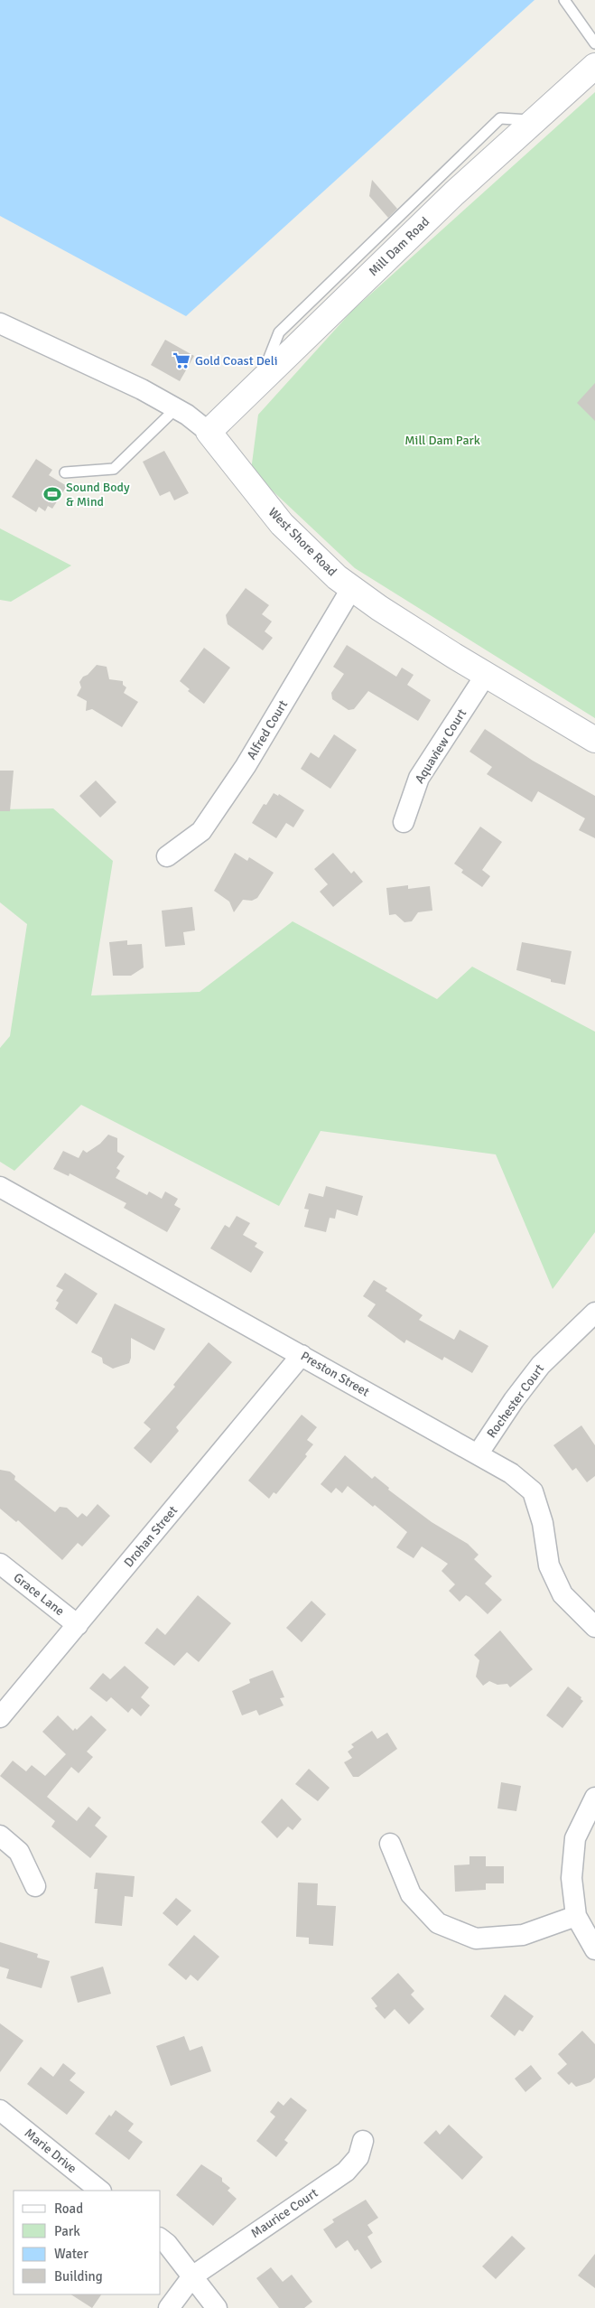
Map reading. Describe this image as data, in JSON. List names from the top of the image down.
{
  "streets": {
    "street": [
      "Mill Dam Road",
      "West Shore Road",
      "Alfred Court",
      "Aquaview Court",
      "Preston Street",
      "Rochester Court",
      "Drohan Street",
      "Grace Lane",
      "Marie Drive",
      "Maurice Court"
    ]
  },
  "crossings": [
    ["Mill Dam Road", "West Shore Road"],
    ["West Shore Road", "Alfred Court"],
    ["West Shore Road", "Aquaview Court"],
    ["Preston Street", "Rochester Court"],
    ["Preston Street", "Drohan Street"],
    ["Drohan Street", "Grace Lane"]
  ],
  "parks": ["Mill Dam Park"],
  "places": {
    "supermarket": ["Gold Coast Deli"],
    "sports": ["Sound Body & Mind"]
  },
  "legend": [
    "Road",
    "Park",
    "Water",
    "Building"
  ]
}
